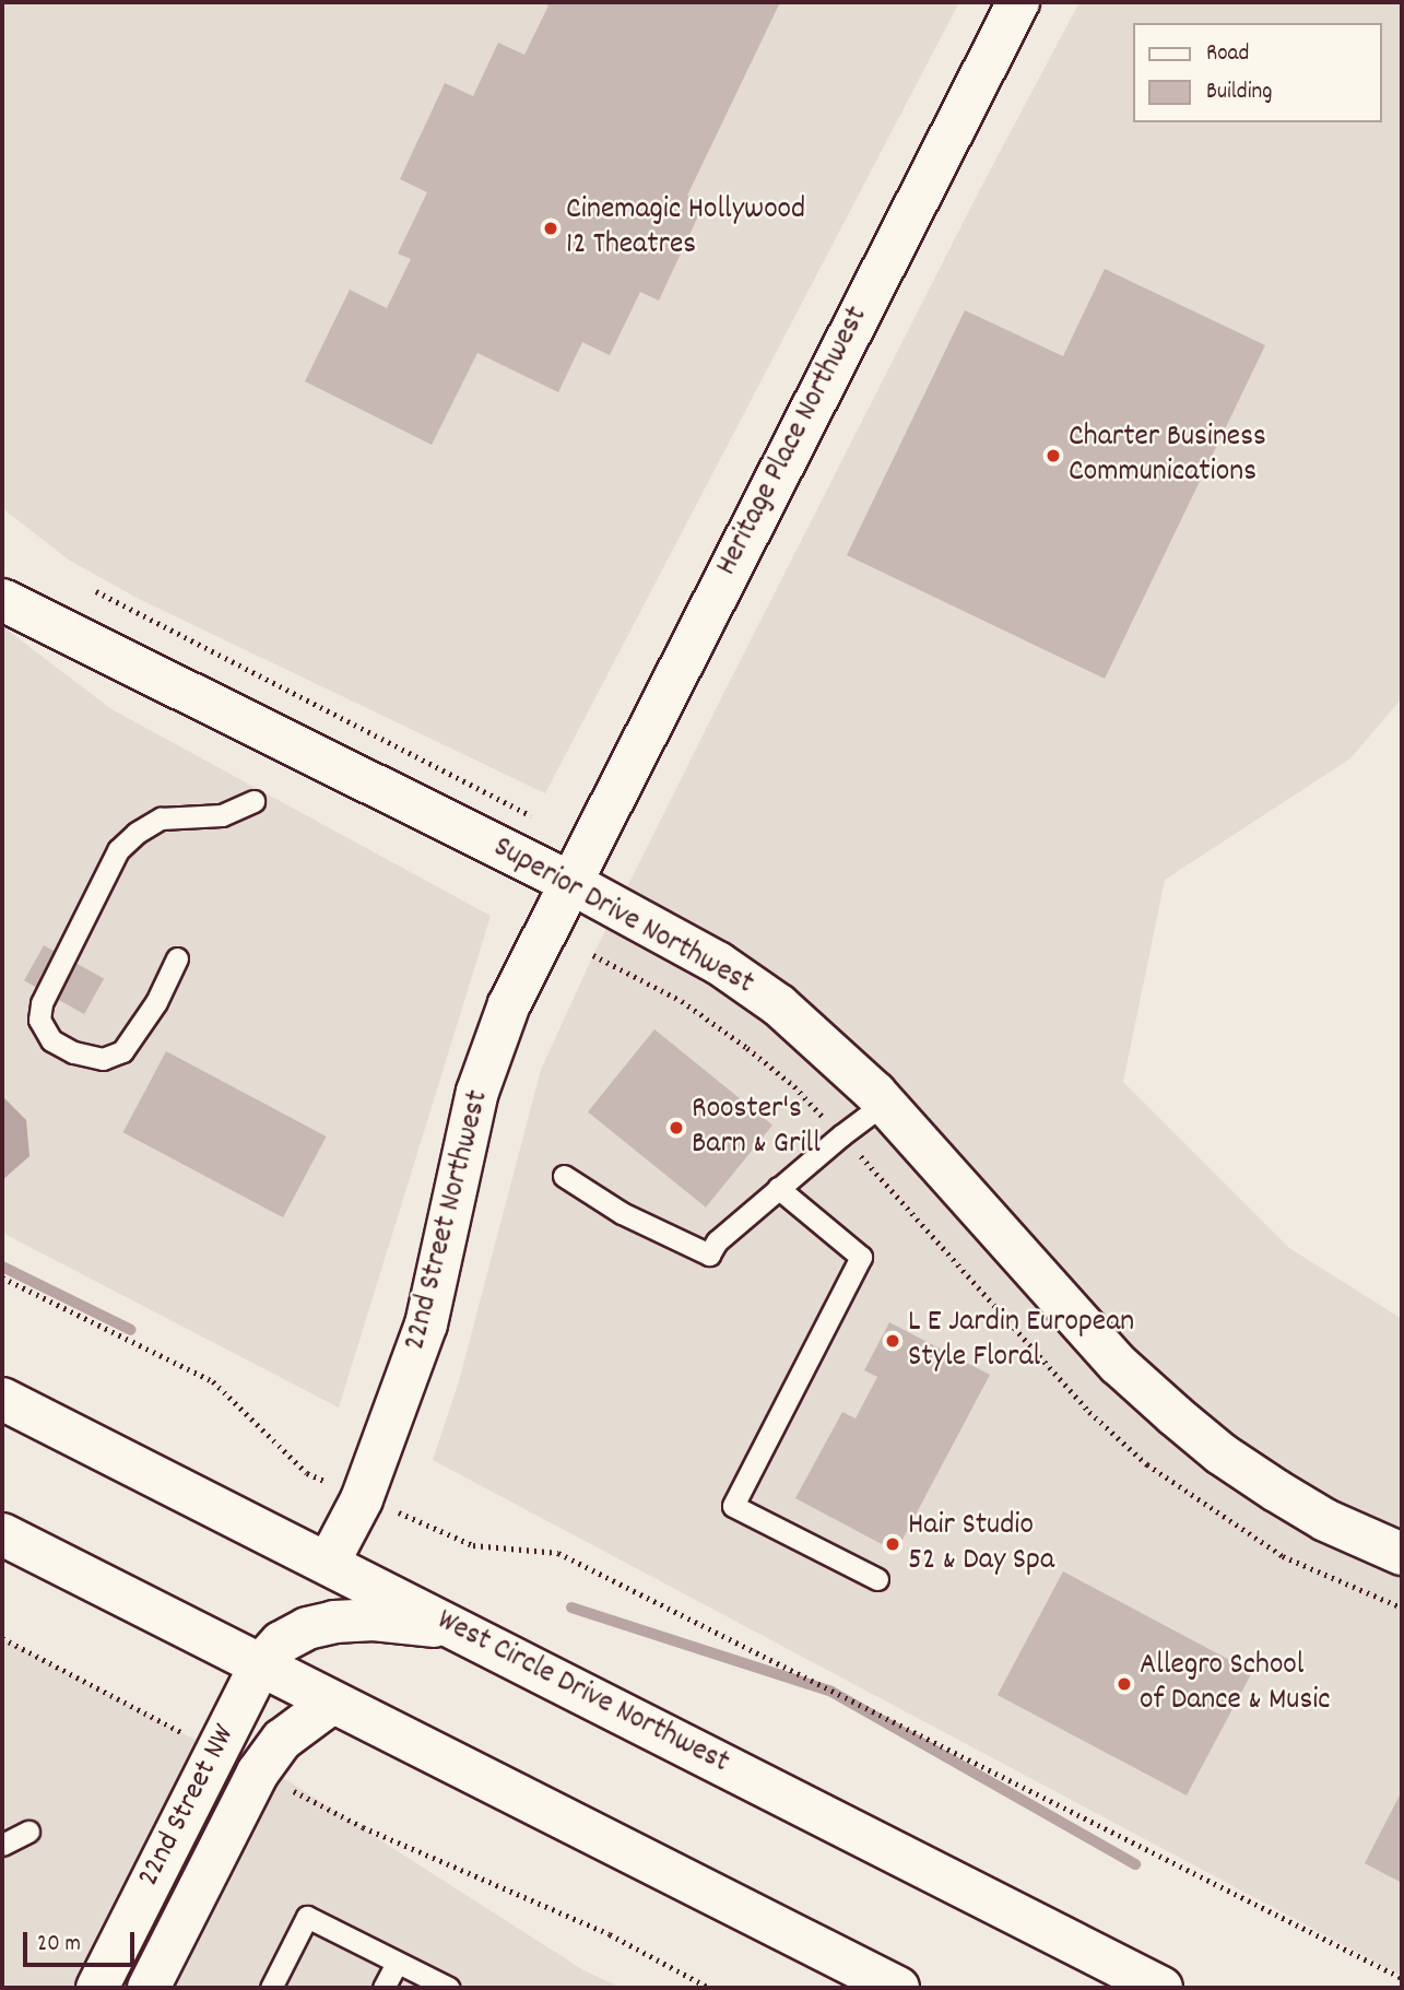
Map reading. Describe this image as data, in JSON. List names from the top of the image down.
{
  "streets": {
    "street": [
      "Heritage Place Northwest",
      "Superior Drive Northwest",
      "22nd Street Northwest",
      "West Circle Drive Northwest",
      "22nd Street NW"
    ]
  },
  "crossings": [
    ["Heritage Place Northwest", "Superior Drive Northwest"],
    ["Heritage Place Northwest", "22nd Street Northwest"],
    ["Superior Drive Northwest", "22nd Street Northwest"],
    ["22nd Street Northwest", "West Circle Drive Northwest"],
    ["West Circle Drive Northwest", "22nd Street NW"]
  ],
  "places": [
    "Cinemagic Hollywood 12 Theatres",
    "Charter Business Communications",
    "Rooster's Barn & Grill",
    "L E Jardin European Style Floral",
    "Hair Studio 52 & Day Spa",
    "Allegro School of Dance & Music"
  ],
  "legend": ["Road", "Building"],
  "scale_bar": "20 m"
}
